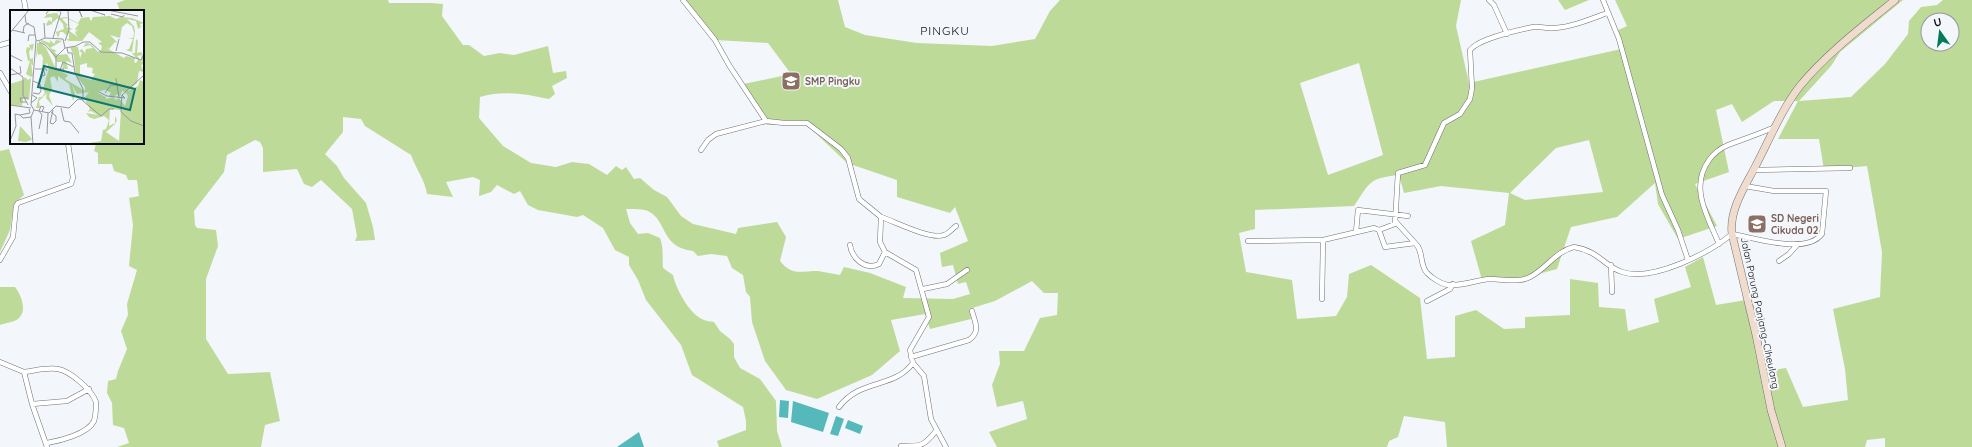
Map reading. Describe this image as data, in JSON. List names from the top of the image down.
{
  "streets": {
    "street": ["Jalan Parung Panjang–Ciheulang"]
  },
  "districts": ["PINGKU"],
  "places": {
    "school or university": ["SMP Pingku", "SD Negeri Cikuda 02"]
  },
  "north": "top"
}
